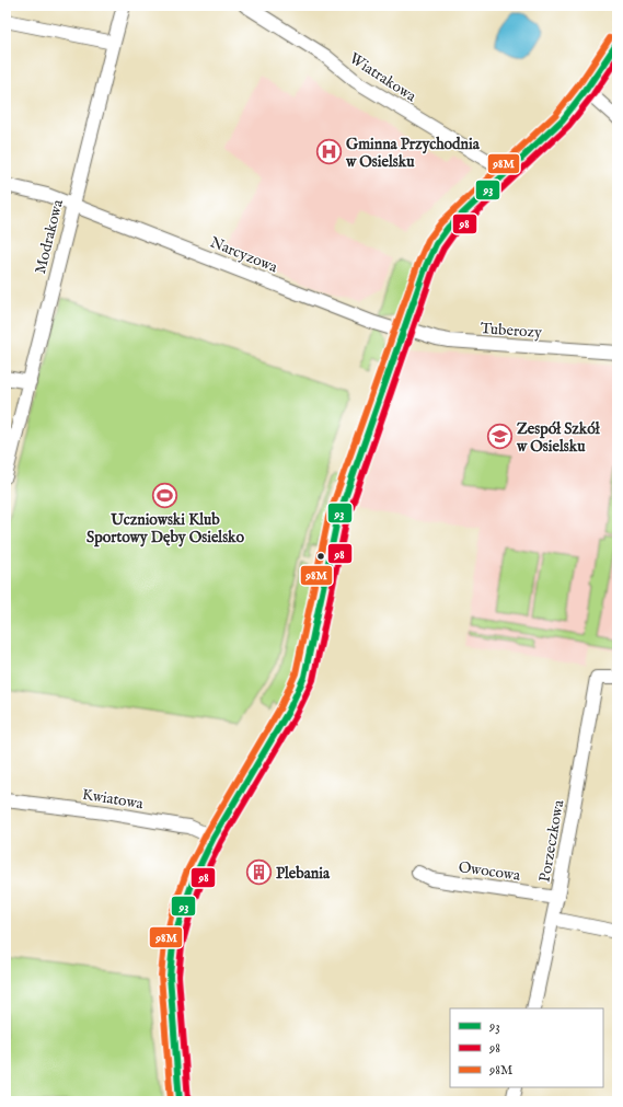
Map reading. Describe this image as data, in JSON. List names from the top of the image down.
{
  "streets": {
    "street": [
      "Wiatrakowa",
      "Modrakowa",
      "Narcyzowa",
      "Tuberozy",
      "Kwiatowa",
      "Porzeczkowa",
      "Owocowa"
    ]
  },
  "crossings": [
    ["Modrakowa", "Narcyzowa"],
    ["Narcyzowa", "Tuberozy"],
    ["Porzeczkowa", "Owocowa"]
  ],
  "places": {
    "hospital": ["Gminna Przychodnia w Osielsku"],
    "school or university": ["Zespół Szkół w Osielsku"],
    "sports": ["Uczniowski Klub Sportowy Dęby Osielsko"],
    "building": ["Plebania"]
  },
  "lines": ["transit line 98M", "transit line 93", "transit line 98"],
  "legend": ["93", "98", "98M"]
}
